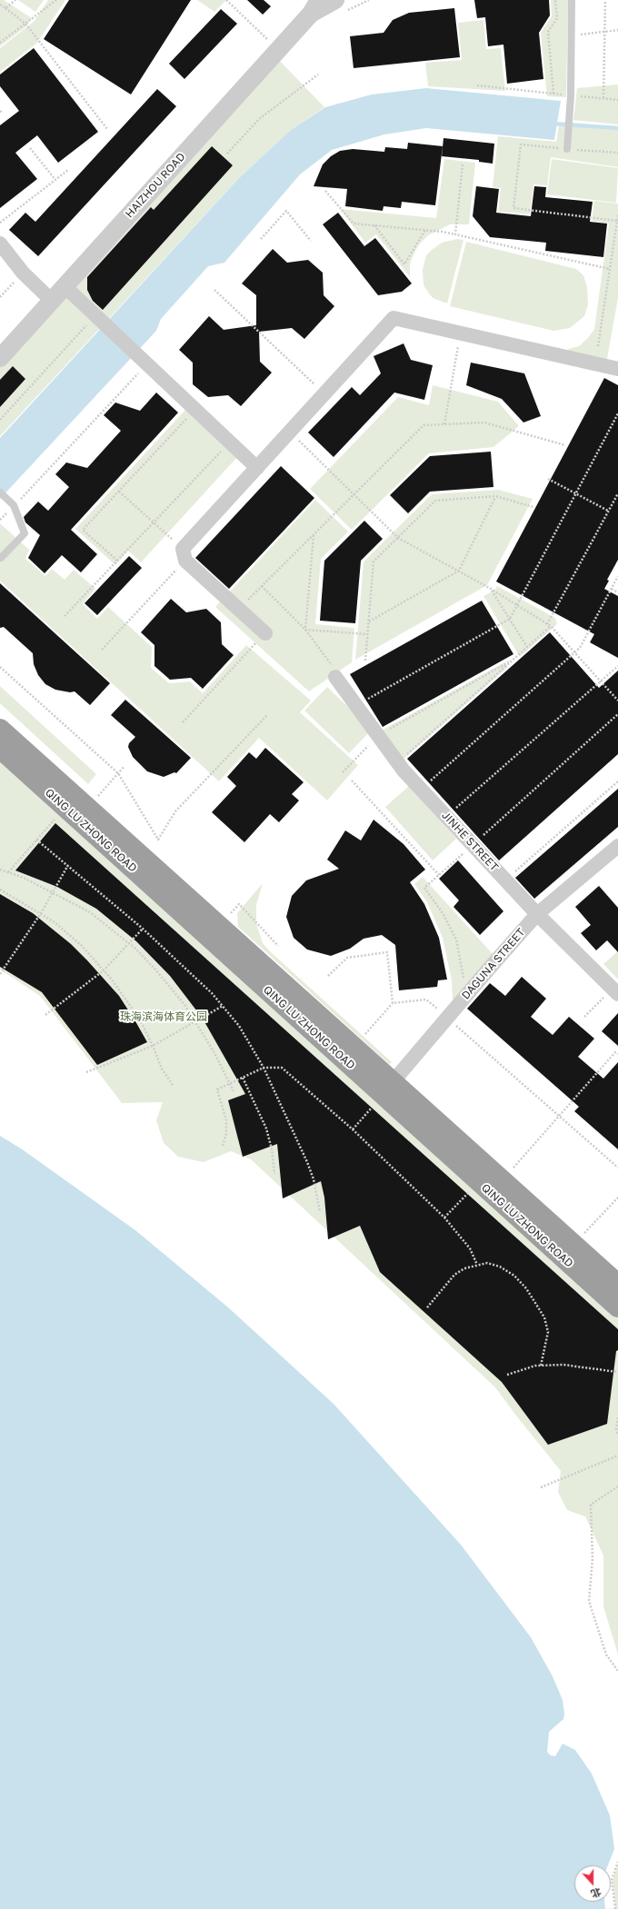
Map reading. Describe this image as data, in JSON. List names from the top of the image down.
{
  "streets": {
    "highway": ["QING LU ZHONG ROAD"],
    "street": ["HAIZHOU ROAD", "JINHE STREET", "DAGUNA STREET"]
  },
  "crossings": [
    ["QING LU ZHONG ROAD", "DAGUNA STREET"],
    ["JINHE STREET", "DAGUNA STREET"]
  ],
  "parks": ["珠海滨海体育公园"],
  "north": "bottom"
}
